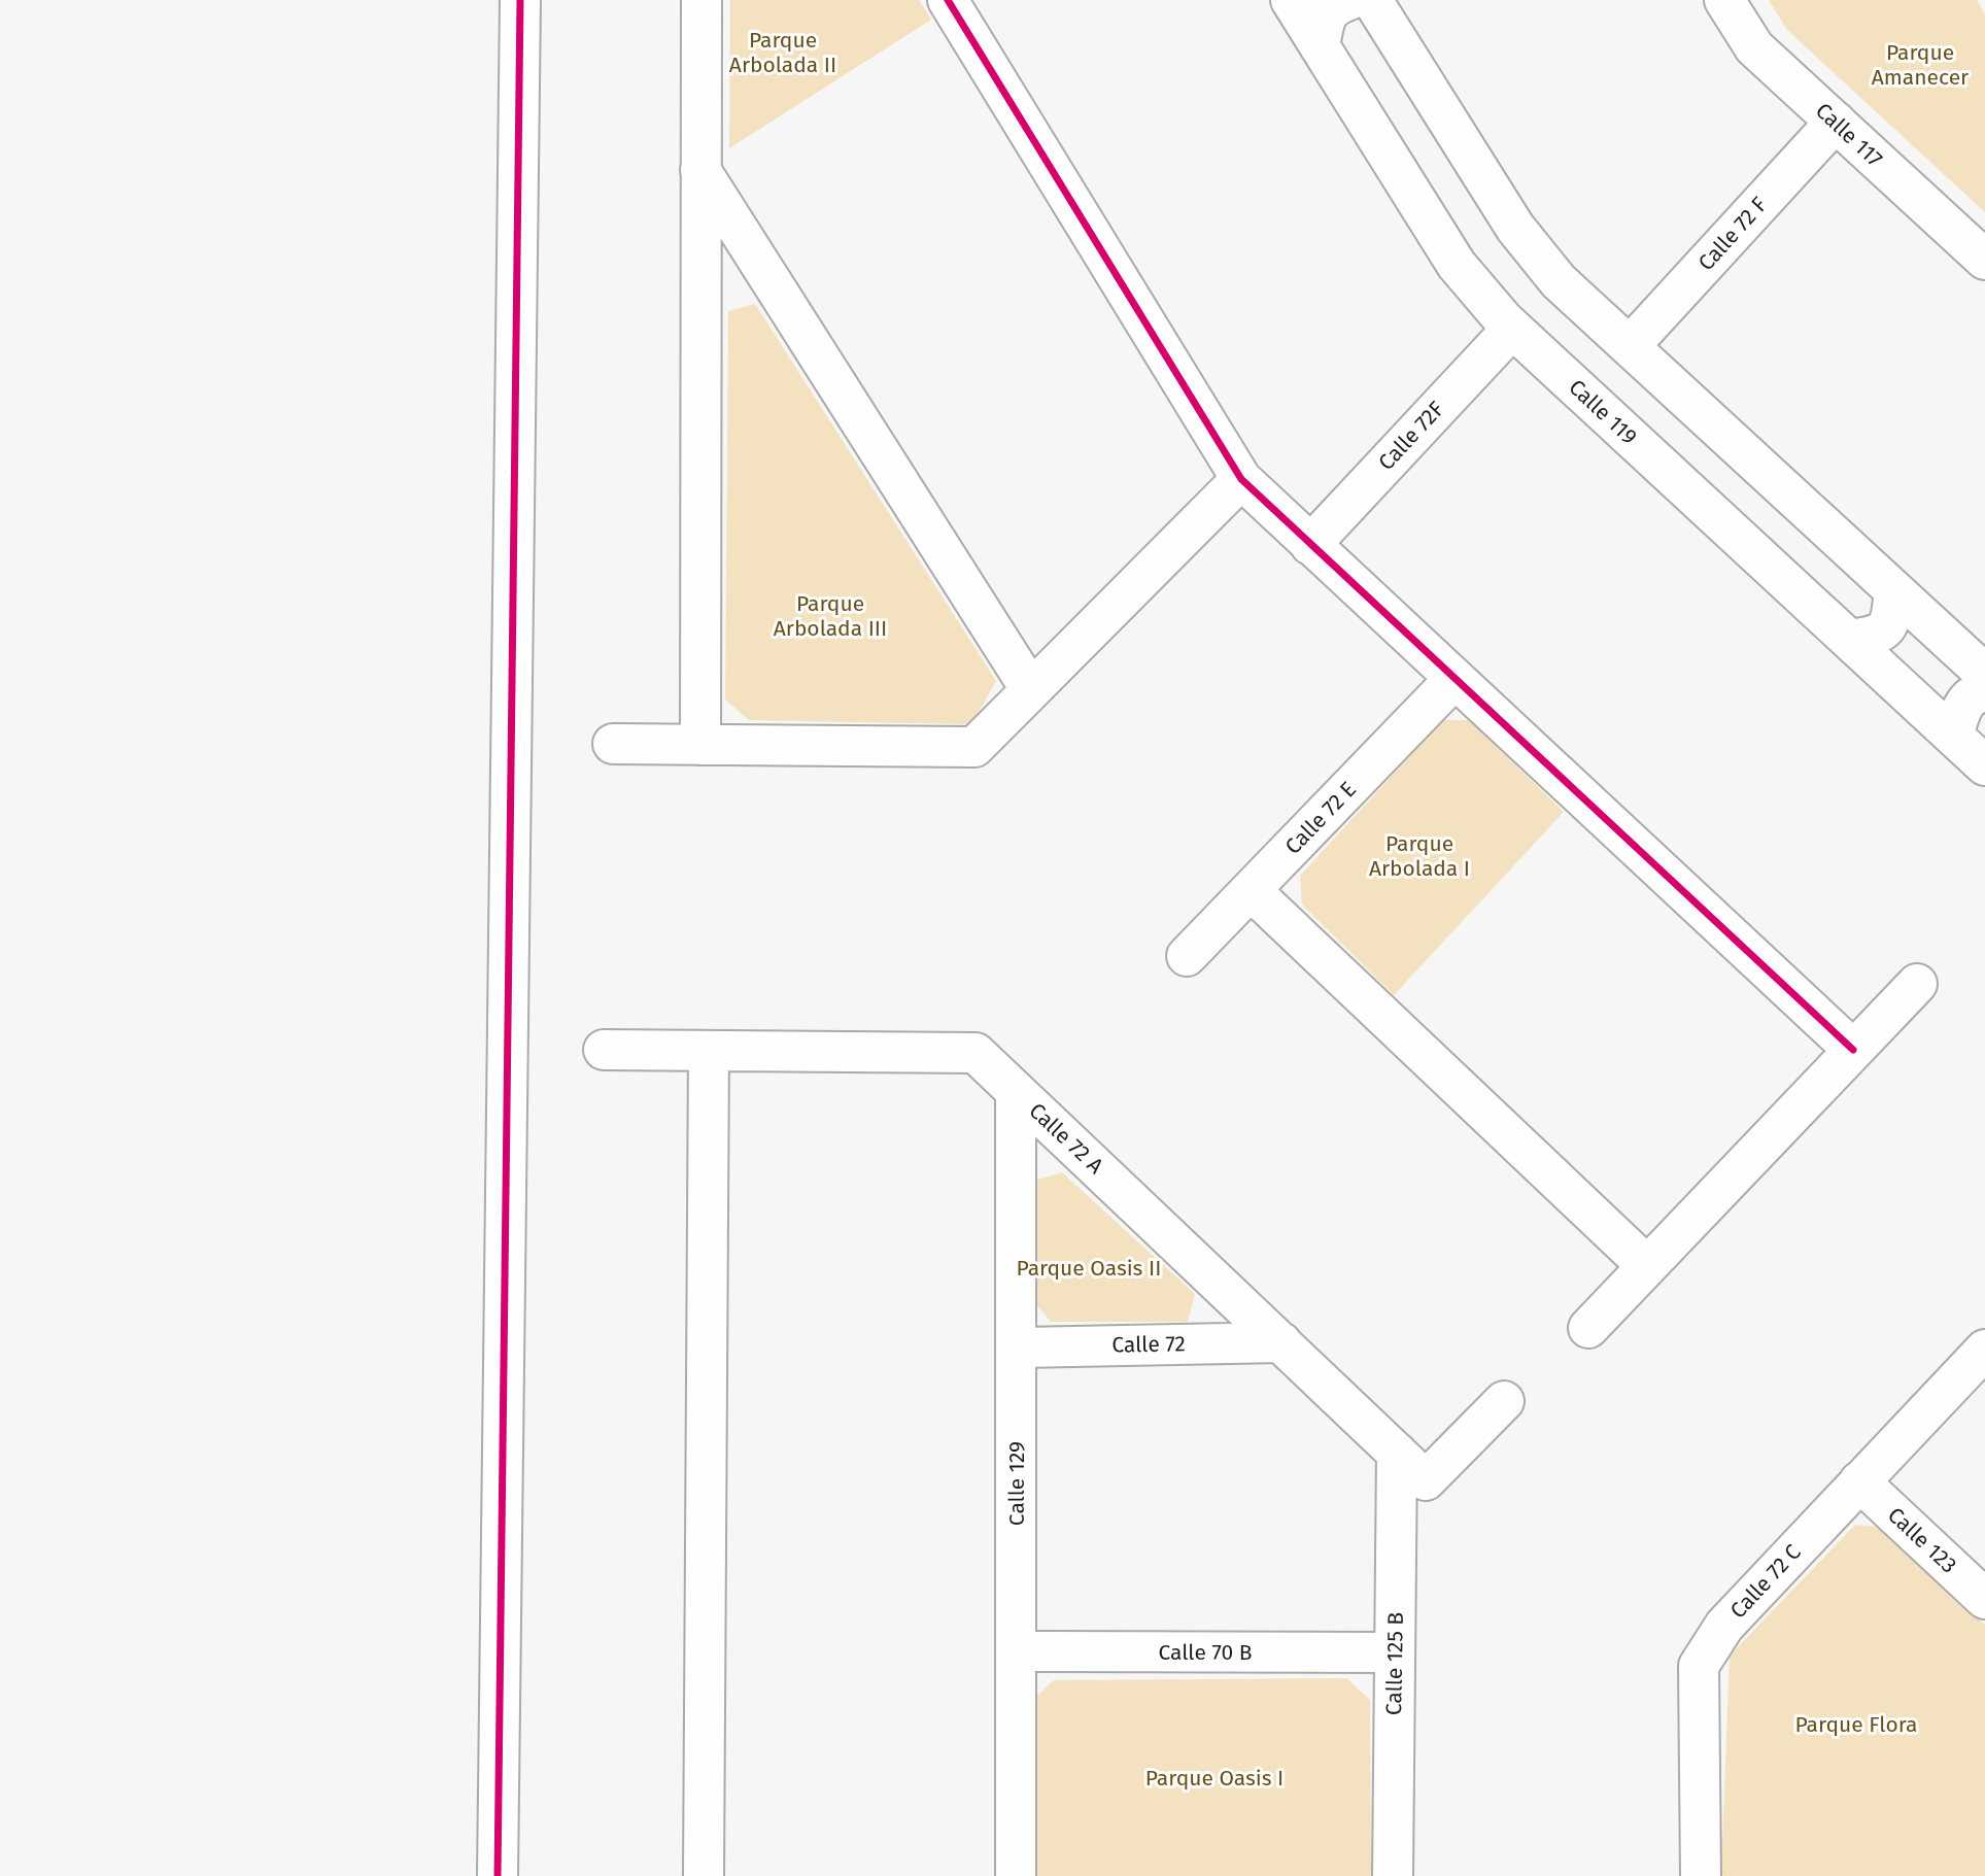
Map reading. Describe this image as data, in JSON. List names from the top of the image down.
{
  "streets": {
    "street": [
      "Calle 117",
      "Calle 72 F",
      "Calle 119",
      "Calle 72F",
      "Calle 72 E",
      "Calle 72 A",
      "Calle 72",
      "Calle 129",
      "Calle 123",
      "Calle 72 C",
      "Calle 70 B",
      "Calle 125 B"
    ]
  },
  "crossings": [
    ["Calle 117", "Calle 72 F"],
    ["Calle 119", "Calle 72F"],
    ["Calle 72 A", "Calle 72"],
    ["Calle 72 A", "Calle 129"],
    ["Calle 72 A", "Calle 125 B"],
    ["Calle 72", "Calle 129"],
    ["Calle 129", "Calle 70 B"],
    ["Calle 123", "Calle 72 C"],
    ["Calle 70 B", "Calle 125 B"]
  ],
  "parks": [
    "Parque Arbolada II",
    "Parque Amanecer",
    "Parque Arbolada III",
    "Parque Arbolada I",
    "Parque Oasis II",
    "Parque Flora",
    "Parque Oasis I"
  ]
}
